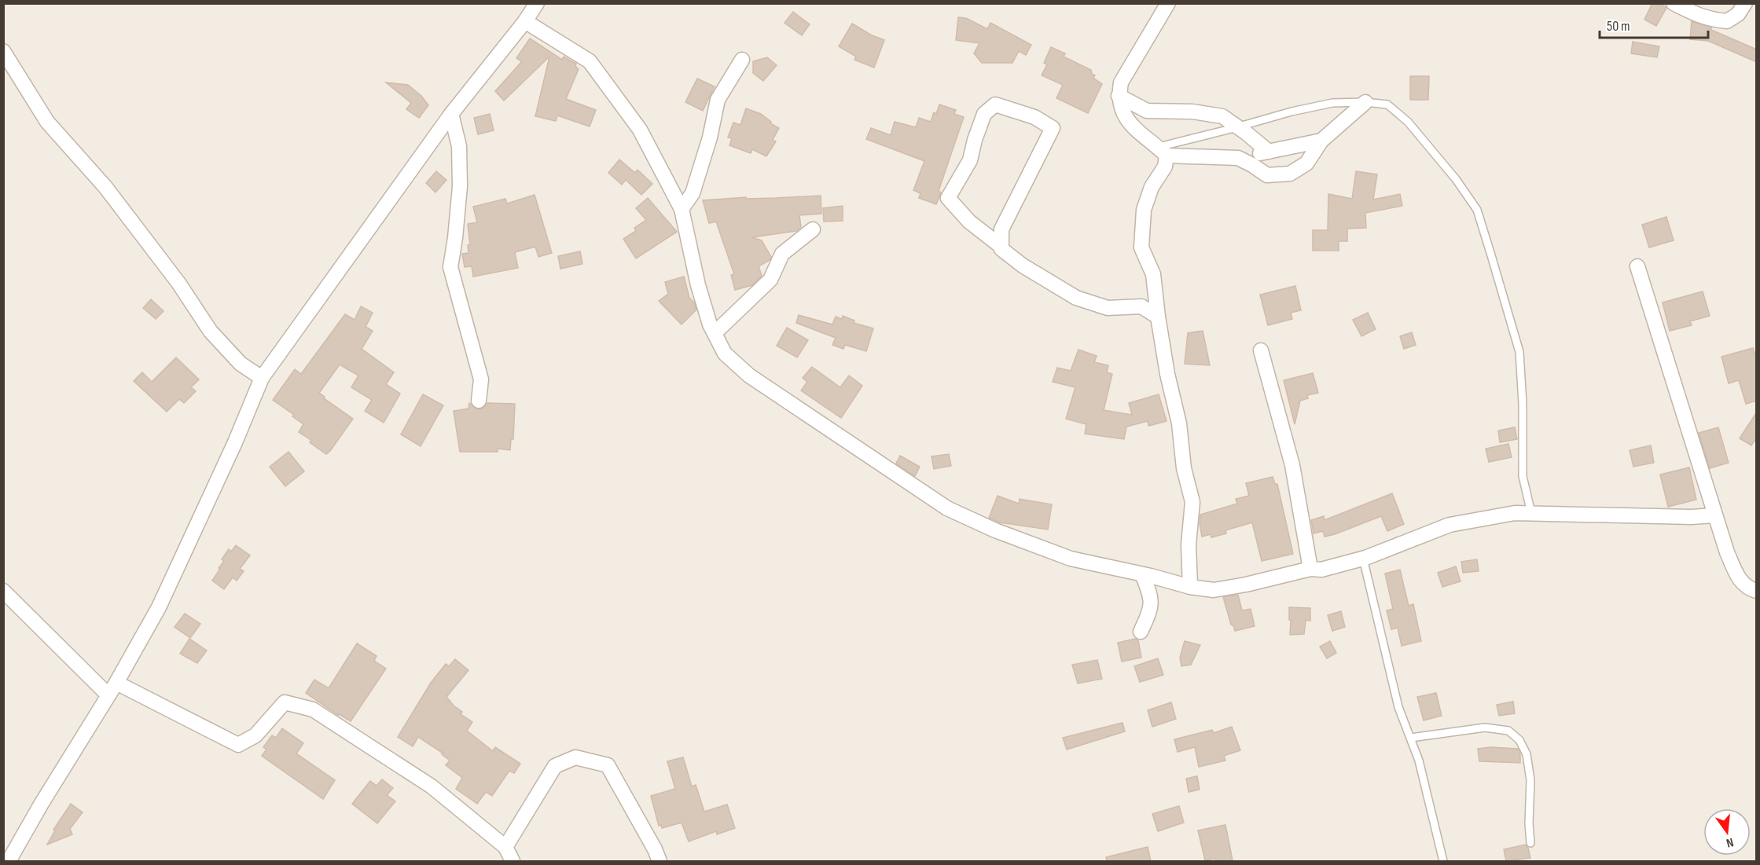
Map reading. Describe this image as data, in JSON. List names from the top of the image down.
{
  "scale_bar": "50 m",
  "north": "bottom"
}
